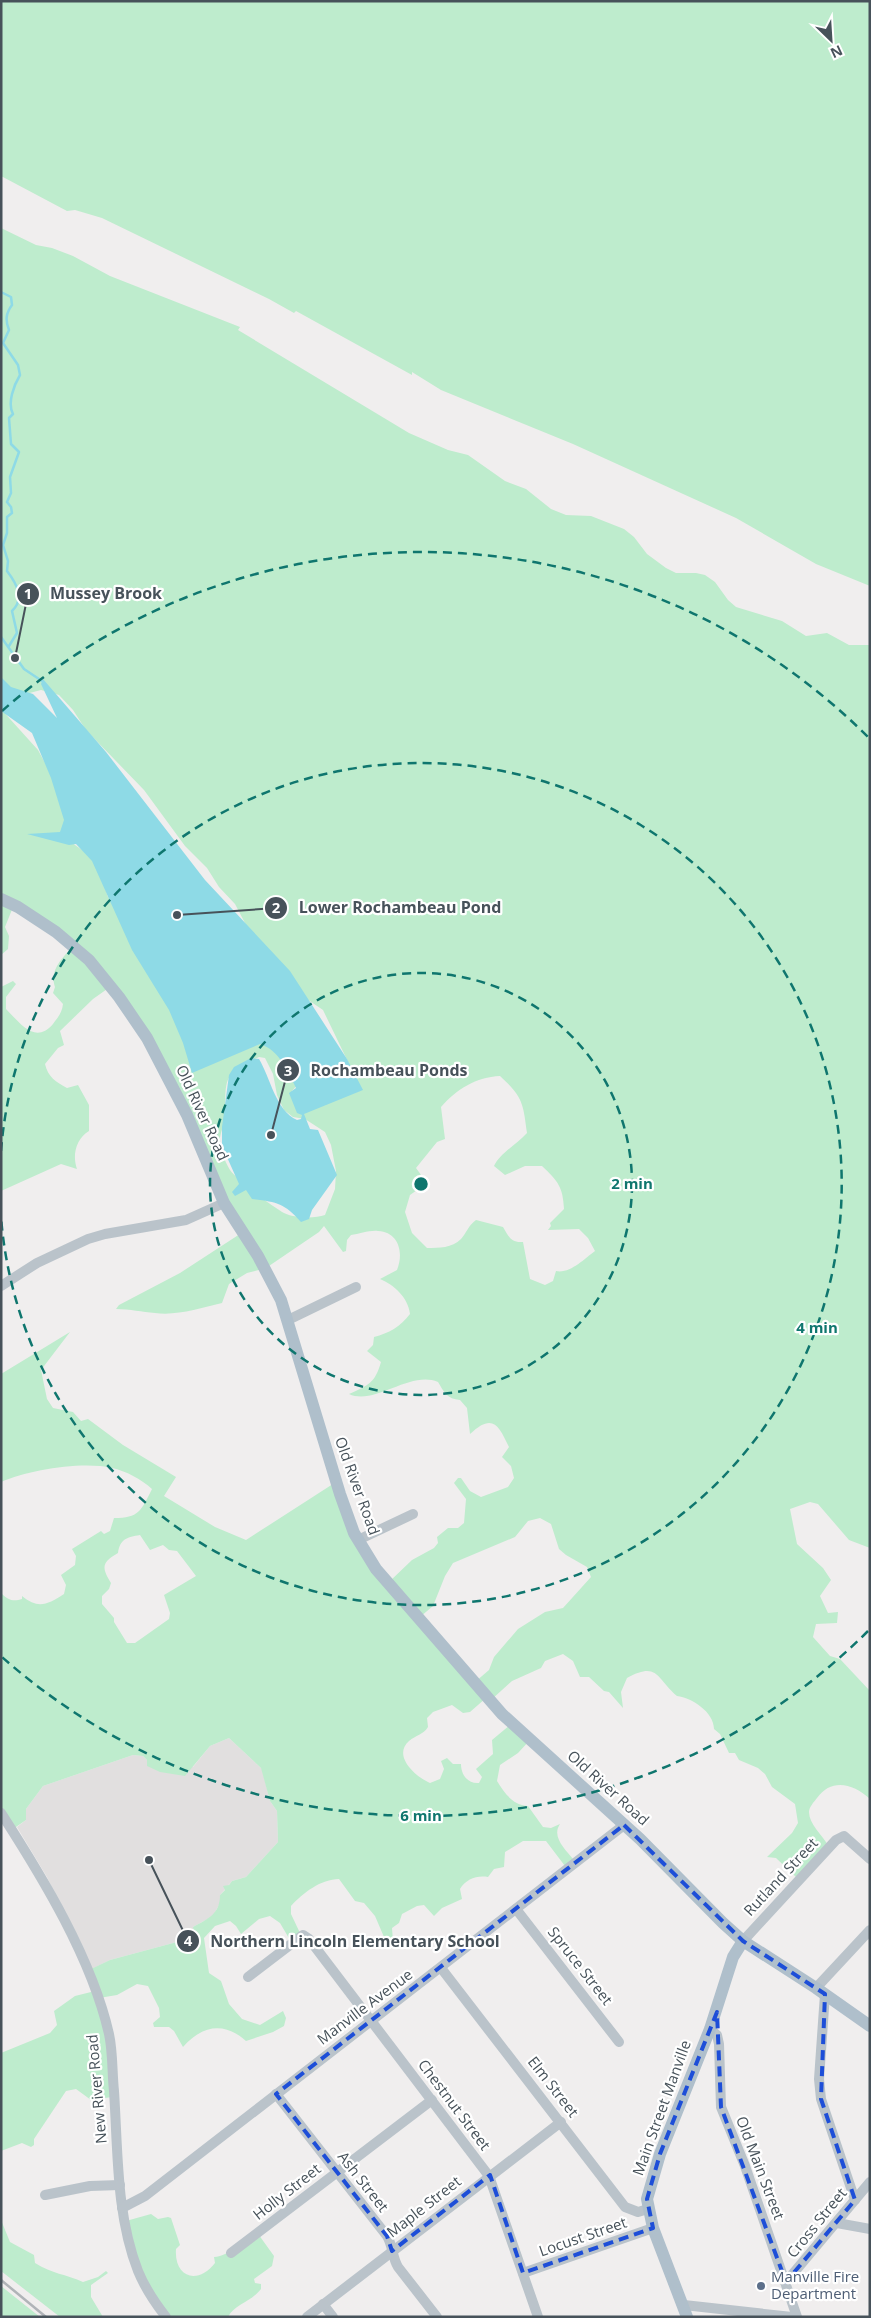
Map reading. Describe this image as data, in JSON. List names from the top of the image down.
{
  "streets": {
    "main road": ["Old River Road", "Main Street Manville"],
    "street": [
      "Rutland Street",
      "Spruce Street",
      "Manville Avenue",
      "Elm Street",
      "New River Road",
      "Chestnut Street",
      "Old Main Street",
      "Ash Street",
      "Holly Street",
      "Maple Street",
      "Cross Street",
      "Locust Street"
    ]
  },
  "crossings": [
    ["Old River Road", "Rutland Street"],
    ["Old River Road", "Manville Avenue"],
    ["Old River Road", "Main Street Manville"],
    ["Rutland Street", "Main Street Manville"],
    ["Spruce Street", "Manville Avenue"],
    ["Manville Avenue", "Elm Street"],
    ["Manville Avenue", "New River Road"],
    ["Manville Avenue", "Chestnut Street"],
    ["Manville Avenue", "Ash Street"],
    ["Elm Street", "Main Street Manville"],
    ["Elm Street", "Maple Street"],
    ["Chestnut Street", "Holly Street"],
    ["Chestnut Street", "Maple Street"],
    ["Chestnut Street", "Locust Street"],
    ["Main Street Manville", "Old Main Street"],
    ["Main Street Manville", "Locust Street"],
    ["Old Main Street", "Cross Street"],
    ["Ash Street", "Holly Street"],
    ["Ash Street", "Maple Street"]
  ],
  "places": [
    "Mussey Brook",
    "Lower Rochambeau Pond",
    "Rochambeau Ponds",
    "Northern Lincoln Elementary School",
    "Manville Fire Department"
  ],
  "north": "bottom right",
  "rings": ["2 min", "4 min", "6 min"]
}
